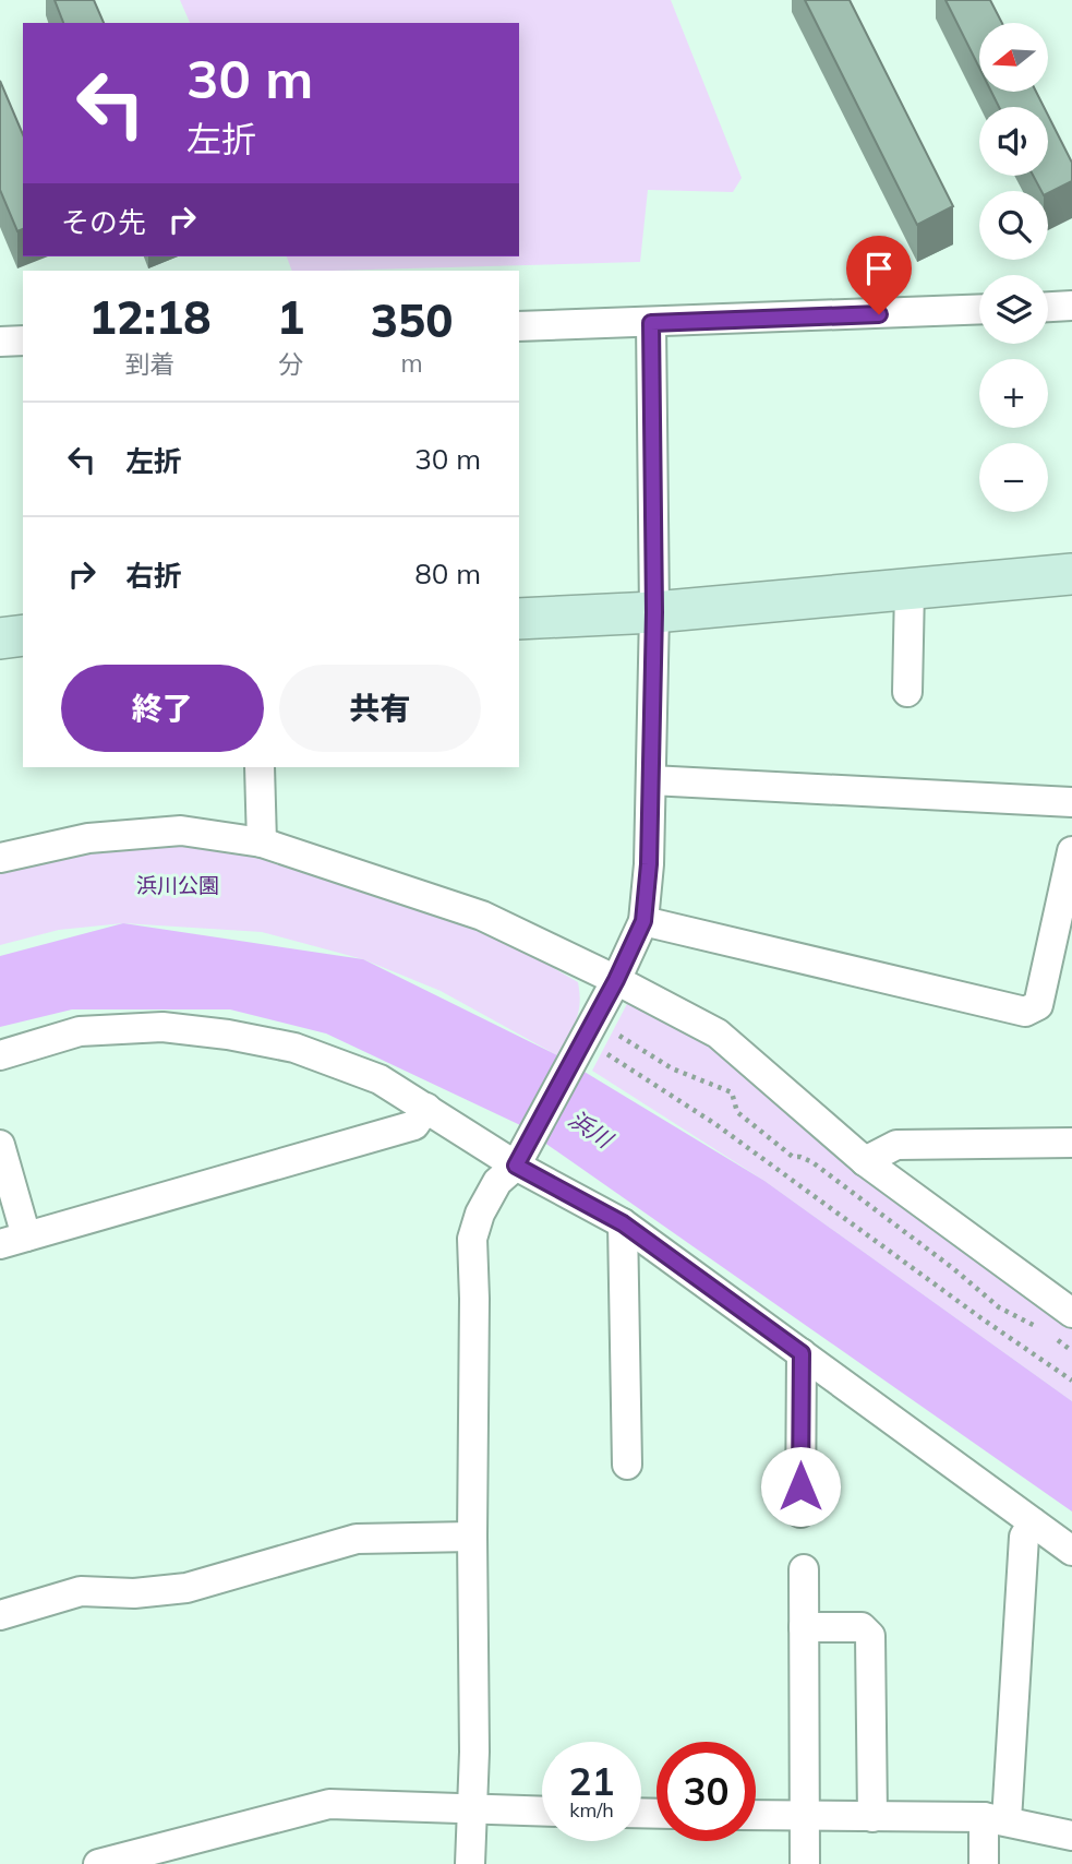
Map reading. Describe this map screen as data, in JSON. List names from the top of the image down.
{
  "water": ["浜川"],
  "parks": ["浜川公園"],
  "north": "left",
  "page": {
    "map_buttons": ["+", "−"],
    "turn": ["30 m", "左折"],
    "then": "その先",
    "eta": [
      "12:18",
      "到着",
      "1",
      "分",
      "350",
      "m"
    ],
    "list": [
      {
        "name": "左折",
        "value": "30 m"
      },
      {
        "name": "右折",
        "value": "80 m"
      }
    ],
    "buttons": ["終了", "共有"],
    "speed": "21 km/h",
    "limit": "30"
  }
}
